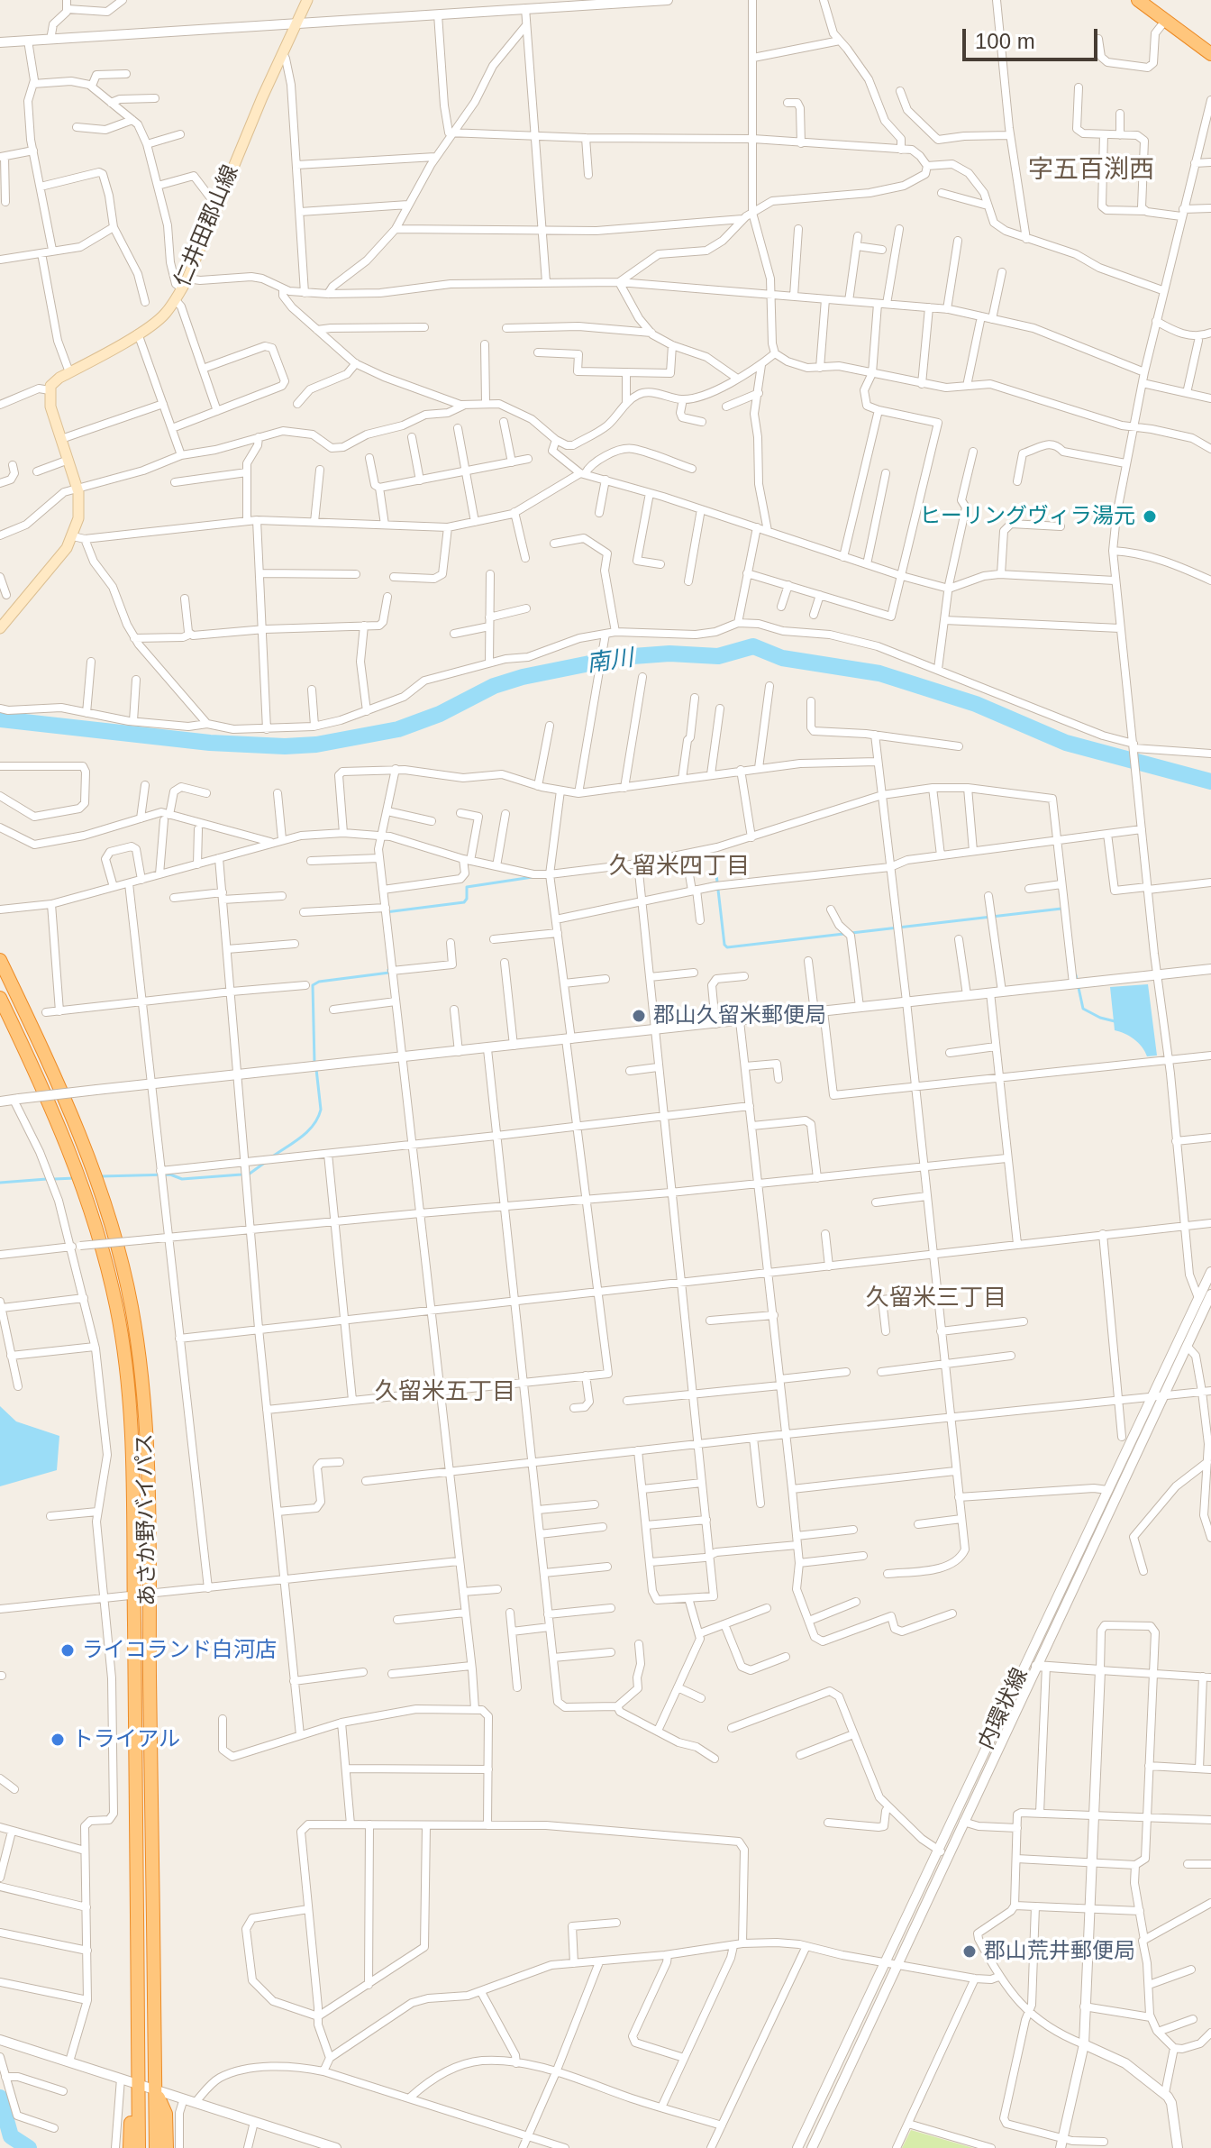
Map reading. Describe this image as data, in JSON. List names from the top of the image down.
{
  "streets": {
    "highway": ["あさか野バイパス"],
    "main road": ["仁井田郡山線"],
    "street": ["内環状線"]
  },
  "districts": [
    "字五百渕西",
    "久留米四丁目",
    "久留米三丁目",
    "久留米五丁目"
  ],
  "water": ["南川"],
  "places": [
    "ヒーリングヴィラ湯元",
    "郡山久留米郵便局",
    "ライコランド白河店",
    "トライアル",
    "郡山荒井郵便局"
  ],
  "scale_bar": "100 m"
}
